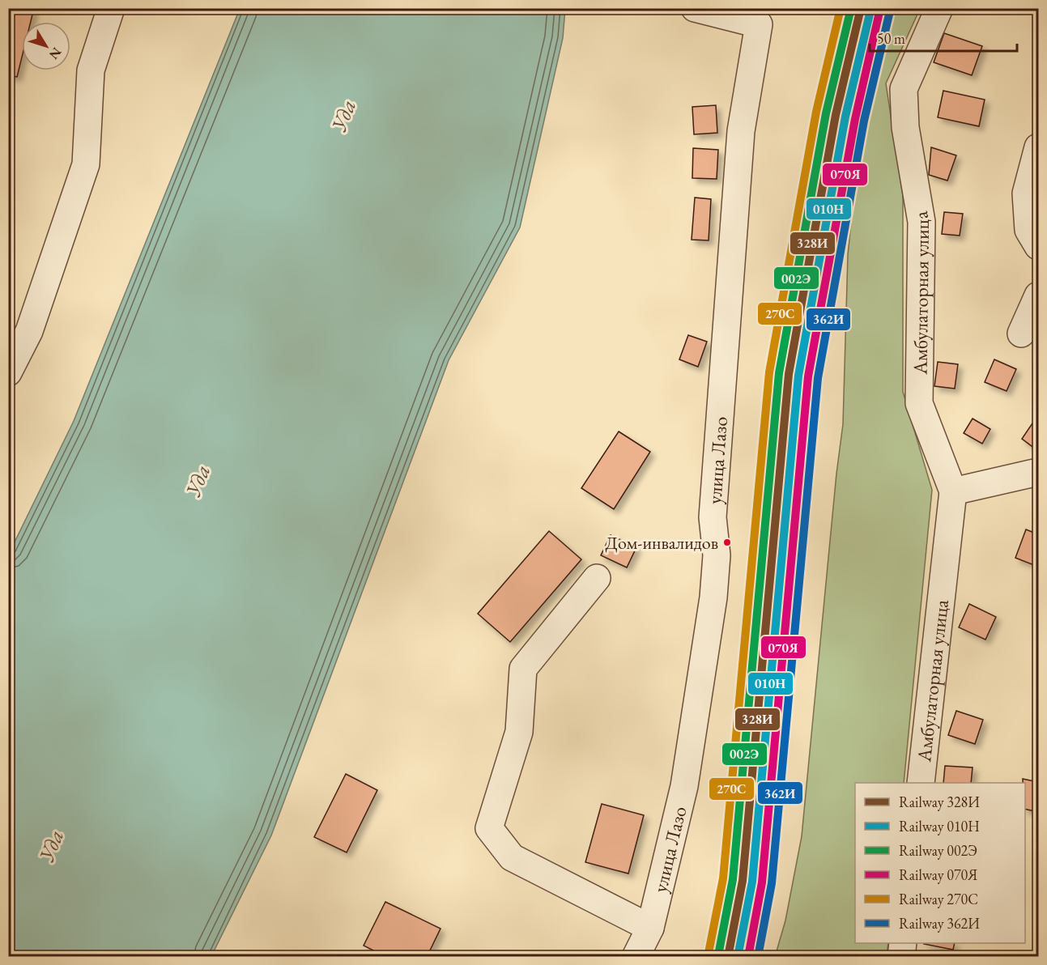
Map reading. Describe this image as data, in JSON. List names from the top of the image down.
{
  "streets": {
    "street": ["Амбулаторная улица", "улица Лазо"]
  },
  "water": ["Уда"],
  "places": ["Дом-инвалидов"],
  "lines": [
    "rail line 328И",
    "rail line 002Э",
    "rail line 270С",
    "rail line 010Н",
    "rail line 070Я",
    "rail line 362И"
  ],
  "legend": [
    "Railway 328И",
    "Railway 010Н",
    "Railway 002Э",
    "Railway 070Я",
    "Railway 270С",
    "Railway 362И"
  ],
  "scale_bar": "50 m",
  "north": "bottom right"
}
